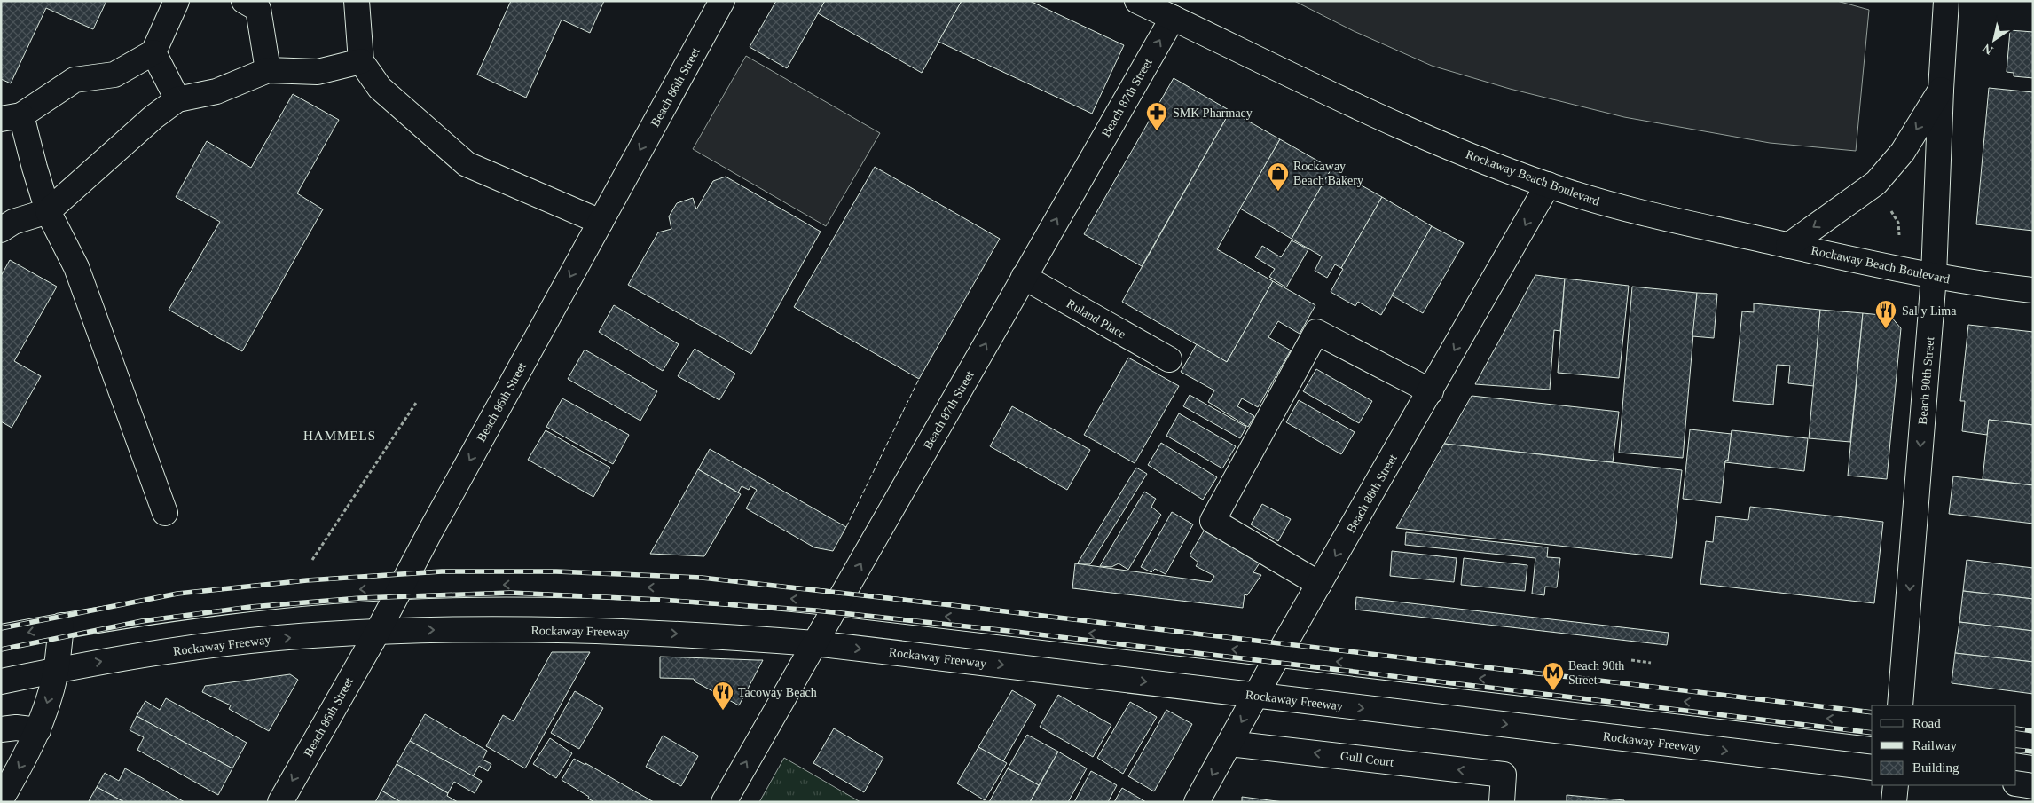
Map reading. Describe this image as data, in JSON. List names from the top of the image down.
{
  "streets": {
    "street": [
      "Beach 86th Street",
      "Beach 87th Street",
      "Rockaway Beach Boulevard",
      "Ruland Place",
      "Beach 90th Street",
      "Beach 88th Street",
      "Rockaway Freeway",
      "Gull Court"
    ]
  },
  "crossings": [
    ["Beach 86th Street", "Rockaway Freeway"],
    ["Beach 87th Street", "Rockaway Beach Boulevard"],
    ["Beach 87th Street", "Ruland Place"],
    ["Beach 87th Street", "Rockaway Freeway"],
    ["Rockaway Beach Boulevard", "Beach 90th Street"],
    ["Rockaway Beach Boulevard", "Beach 88th Street"],
    ["Beach 88th Street", "Rockaway Freeway"],
    ["Beach 88th Street", "Gull Court"]
  ],
  "one_way": [
    "Beach 86th Street",
    "Beach 87th Street",
    "Beach 90th Street",
    "Beach 88th Street"
  ],
  "districts": ["HAMMELS"],
  "places": {
    "pharmacy": ["SMK Pharmacy"],
    "shop": ["Rockaway Beach Bakery"],
    "restaurant": ["Sal y Lima", "Tacoway Beach"],
    "metro station": ["Beach 90th Street"]
  },
  "legend": ["Road", "Railway", "Building"],
  "north": "bottom left"
}
